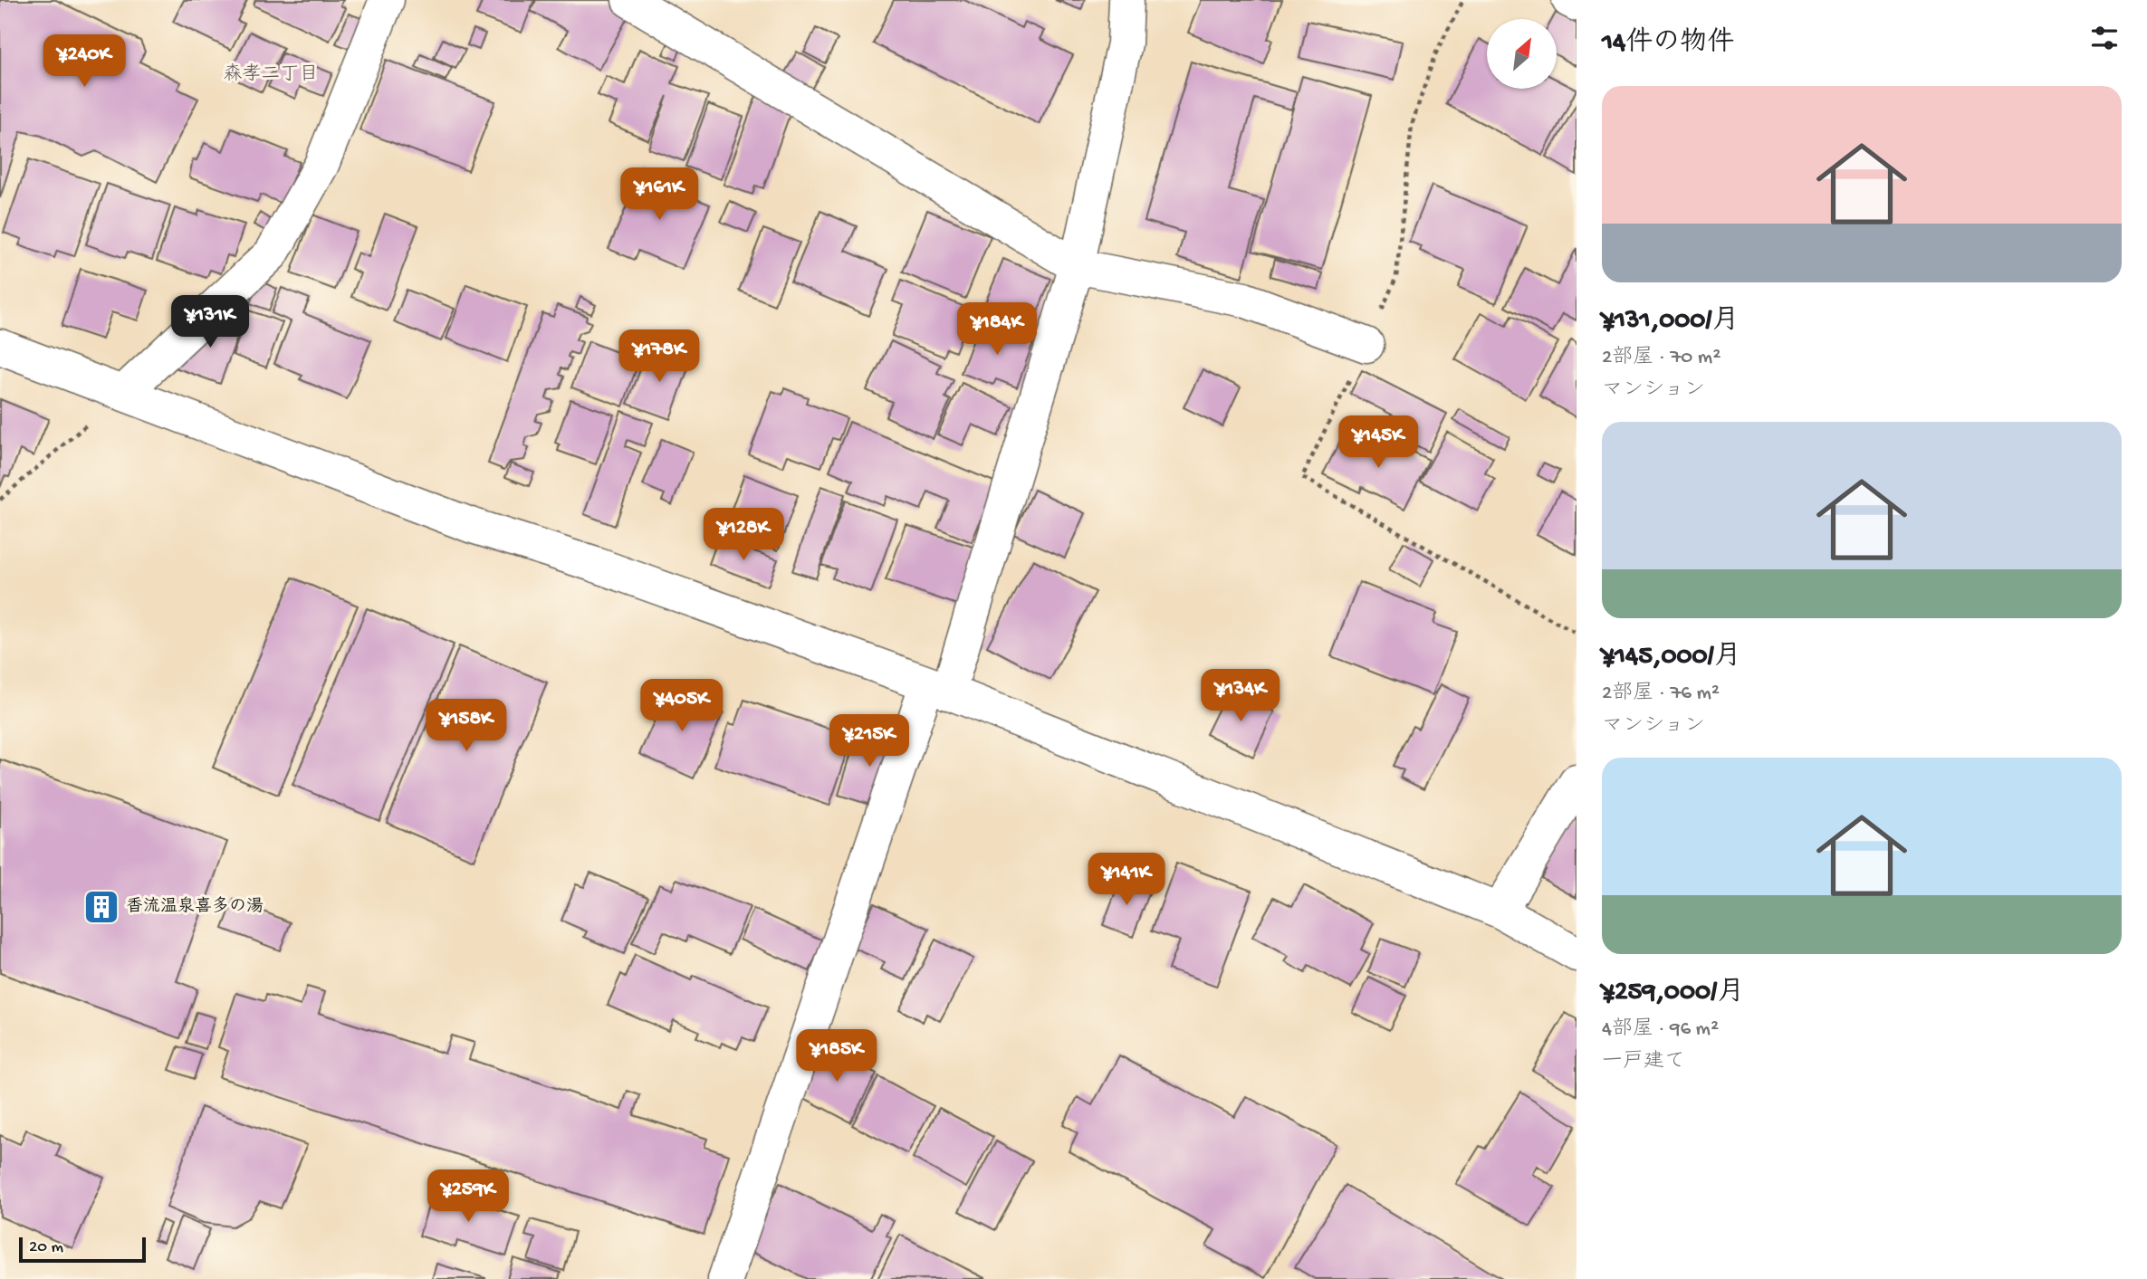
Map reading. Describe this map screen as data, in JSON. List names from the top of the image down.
{
  "districts": ["森孝二丁目"],
  "places": {
    "building": ["香流温泉喜多の湯"]
  },
  "scale_bar": "20 m",
  "north": "top right",
  "page": {
    "heading": "14件の物件",
    "price": [
      "¥240K",
      "¥161K",
      "¥131K",
      "¥184K",
      "¥178K",
      "¥145K",
      "¥128K",
      "¥134K",
      "¥405K",
      "¥158K",
      "¥215K",
      "¥141K",
      "¥185K",
      "¥259K"
    ],
    "list": [
      {
        "name": "¥131,000/月",
        "note": "2部屋 · 70 m² · マンション"
      },
      {
        "name": "¥145,000/月",
        "note": "2部屋 · 76 m² · マンション"
      },
      {
        "name": "¥259,000/月",
        "note": "4部屋 · 96 m² · 一戸建て"
      }
    ],
    "scale": "20 m"
  }
}
